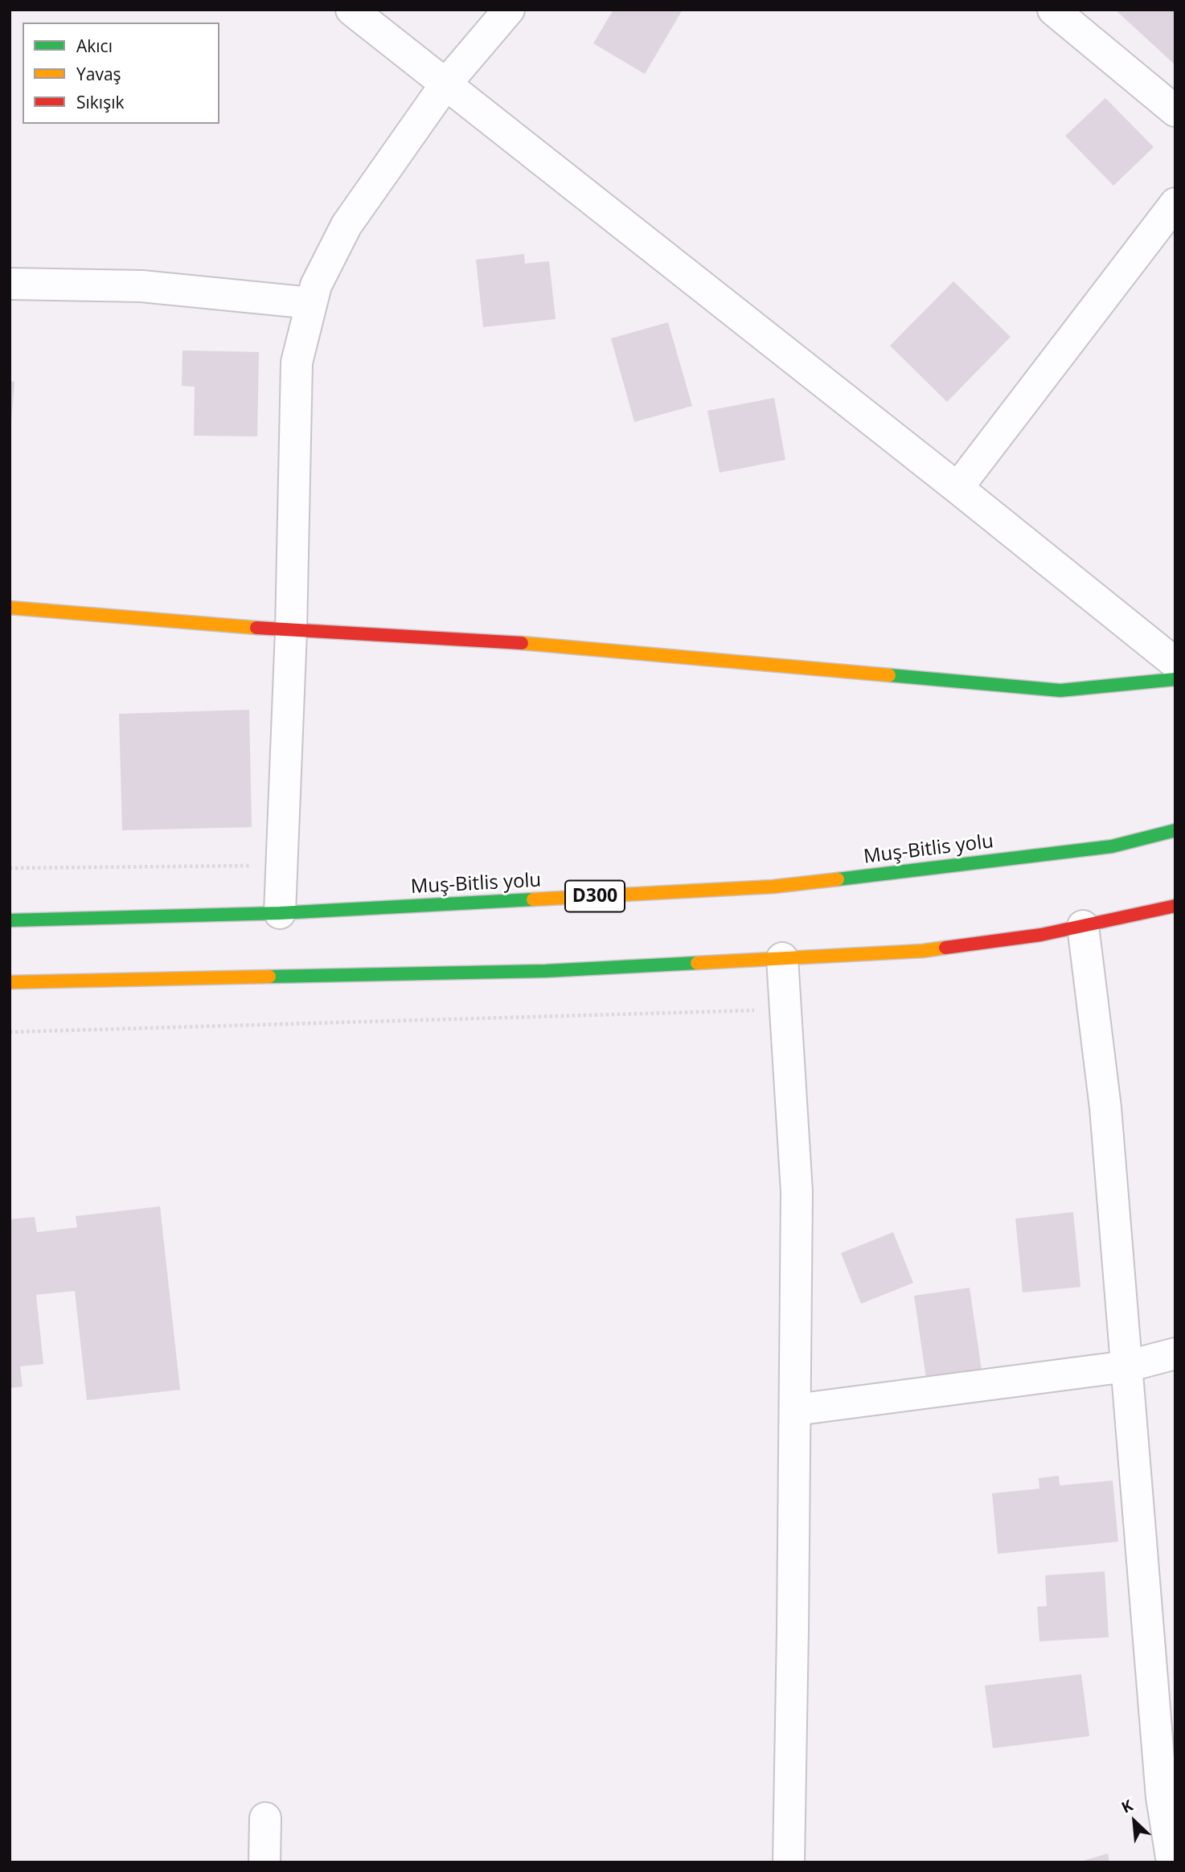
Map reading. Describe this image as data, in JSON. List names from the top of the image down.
{
  "streets": {
    "main road": ["Muş-Bitlis yolu", "D300"]
  },
  "legend": ["Akıcı", "Yavaş", "Sıkışık"],
  "north": "top left"
}
